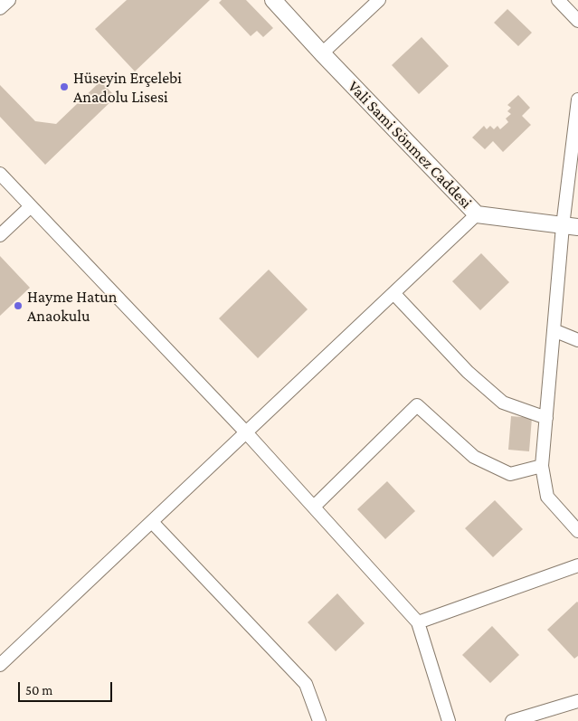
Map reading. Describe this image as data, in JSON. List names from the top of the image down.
{
  "streets": {
    "main road": ["Vali Sami Sönmez Caddesi"]
  },
  "places": ["Hüseyin Erçelebi Anadolu Lisesi", "Hayme Hatun Anaokulu"],
  "scale_bar": "50 m"
}
